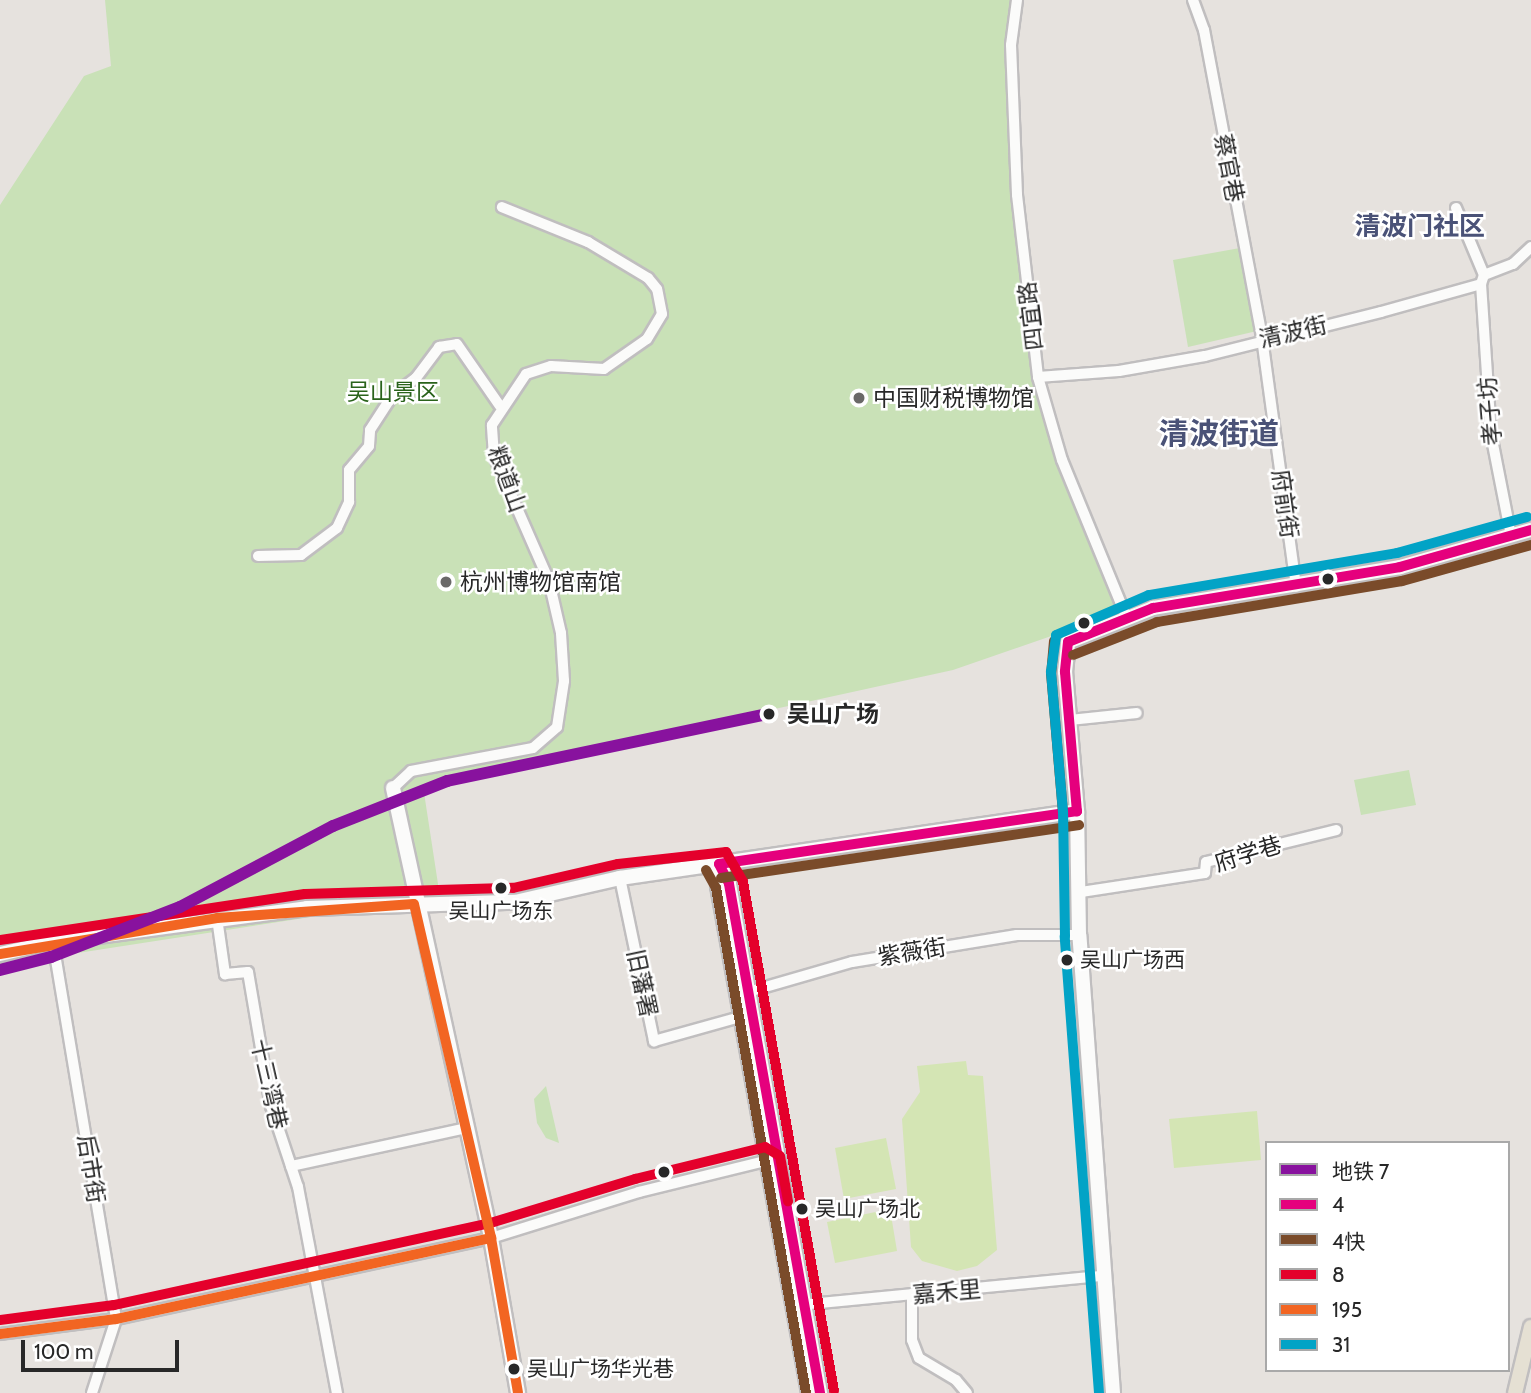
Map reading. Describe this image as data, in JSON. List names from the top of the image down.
{
  "streets": {
    "street": [
      "蔡官巷",
      "四宜路",
      "清波街",
      "孝子坊",
      "粮道山",
      "府前街",
      "府学巷",
      "紫薇街",
      "旧藩署",
      "十三湾巷",
      "后市街",
      "嘉禾里"
    ]
  },
  "crossings": [
    ["蔡官巷", "清波街"],
    ["蔡官巷", "府前街"],
    ["四宜路", "清波街"],
    ["清波街", "孝子坊"],
    ["清波街", "府前街"]
  ],
  "districts": ["清波门社区", "清波街道"],
  "parks": ["吴山景区"],
  "places": [
    "中国财税博物馆",
    "杭州博物馆南馆",
    "吴山广场",
    "吴山广场东",
    "吴山广场西",
    "吴山广场北",
    "吴山广场华光巷"
  ],
  "lines": [
    "transit line 31",
    "transit line 4",
    "transit line 4快",
    "metro line 7",
    "transit line 8",
    "transit line 195"
  ],
  "legend": [
    "地铁 7",
    "4",
    "4快",
    "8",
    "195",
    "31"
  ],
  "scale_bar": "100 m"
}
